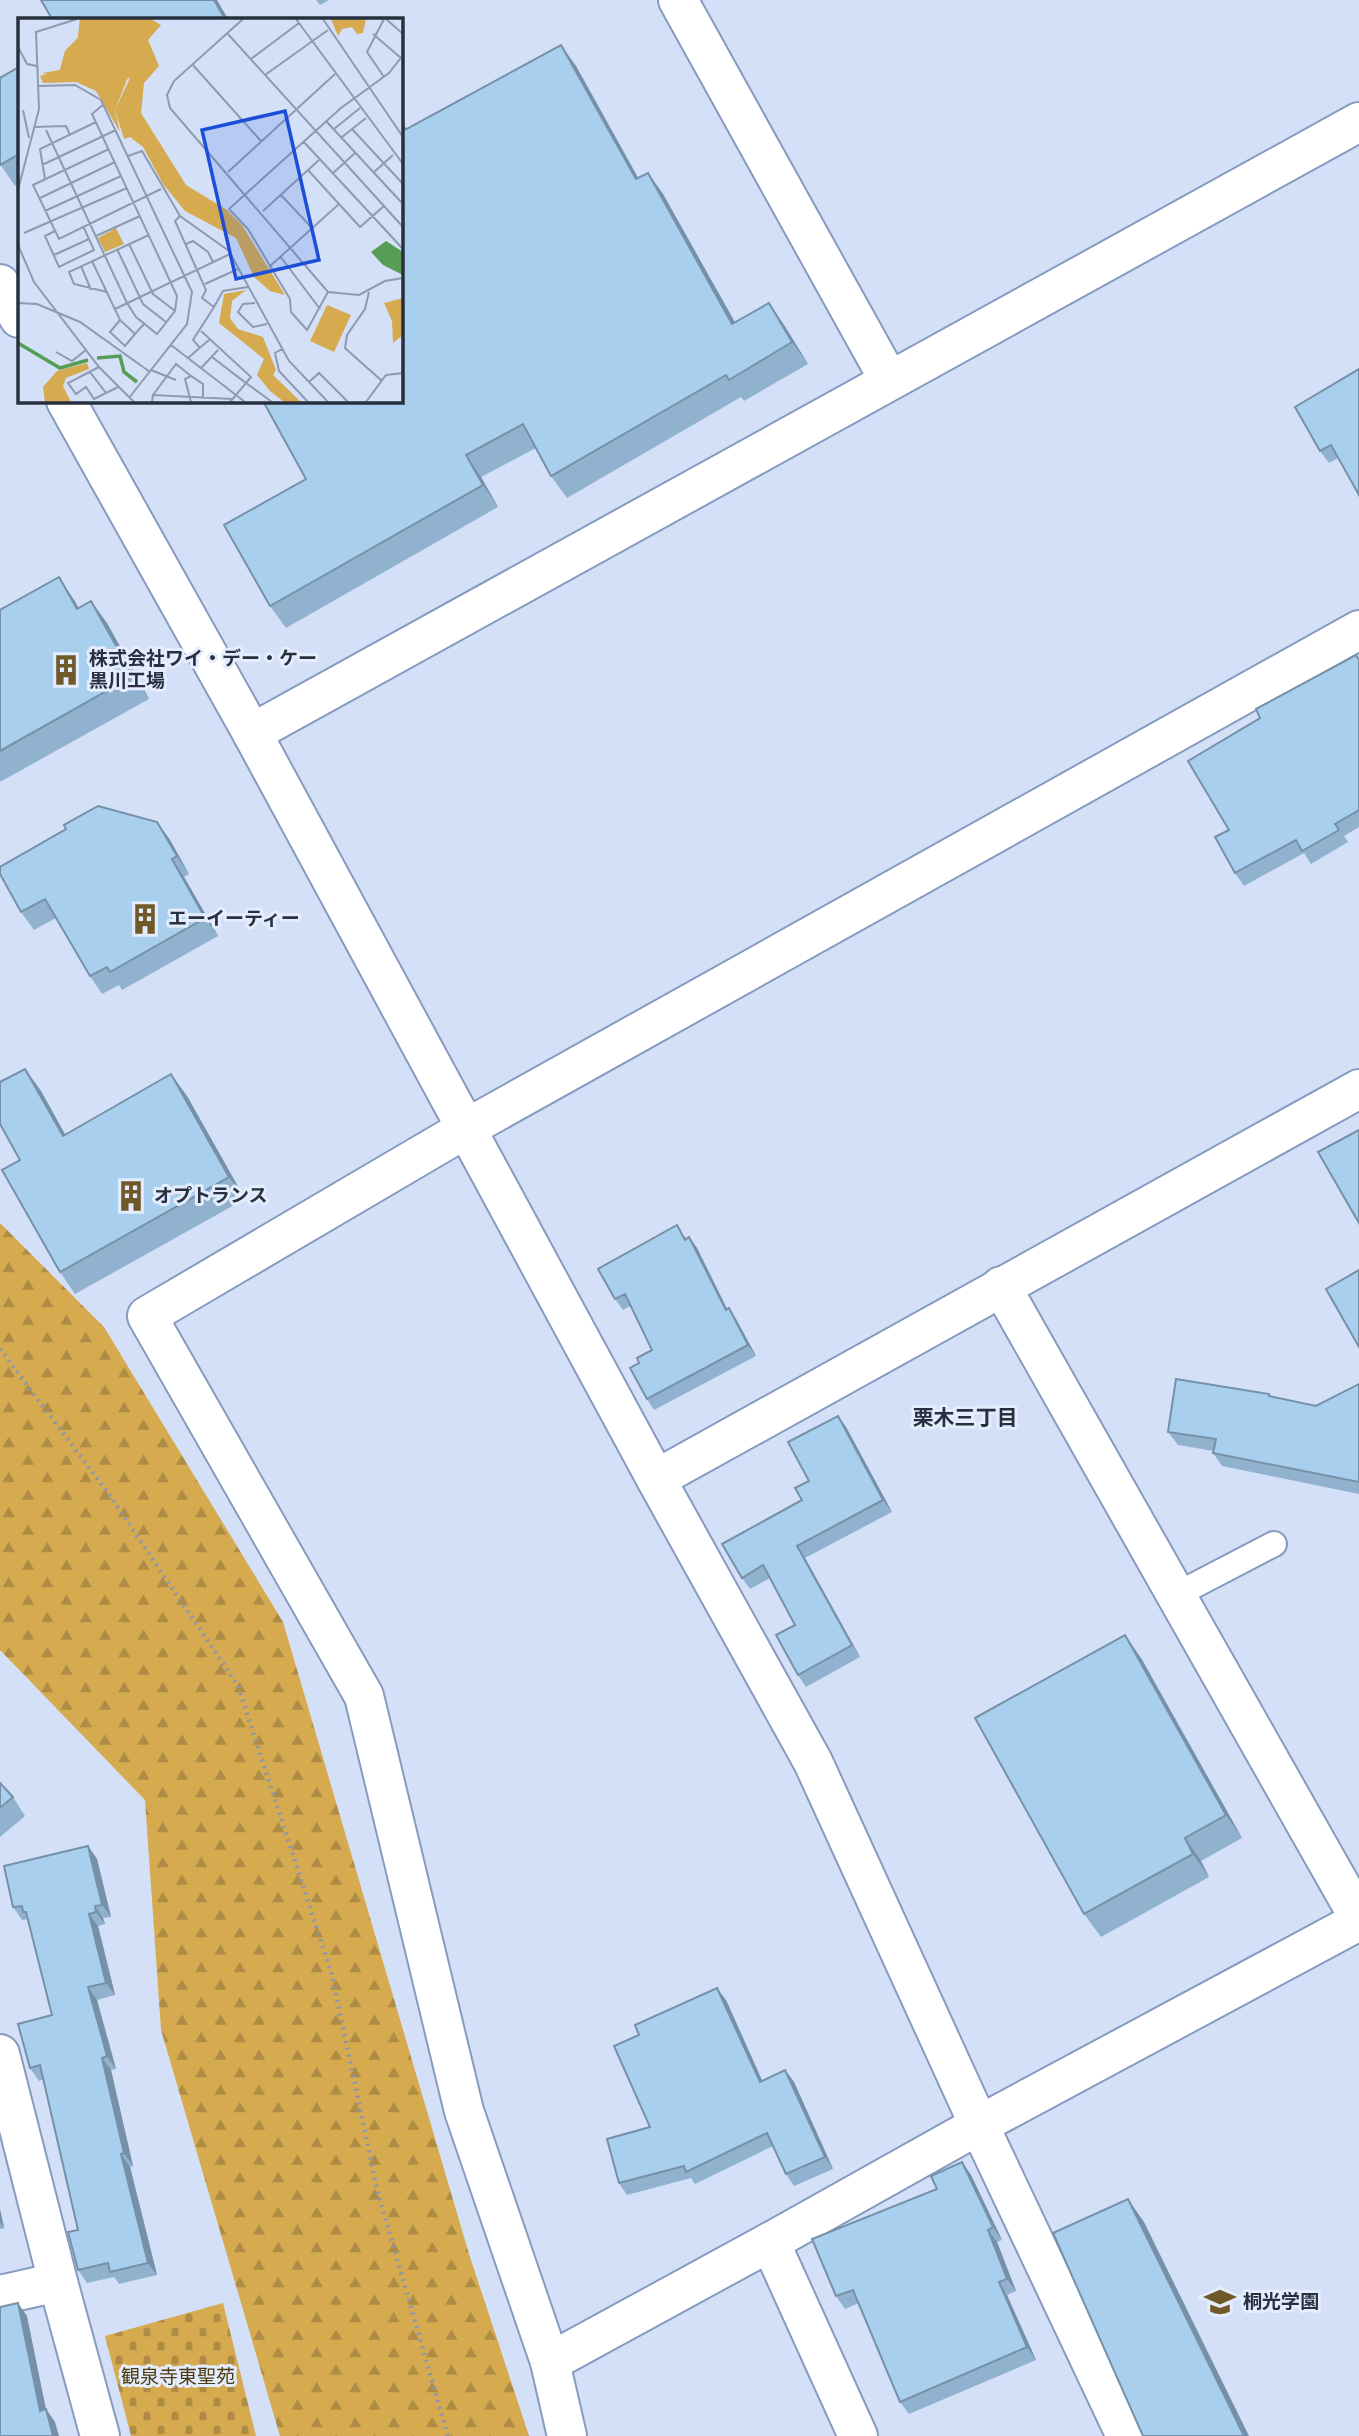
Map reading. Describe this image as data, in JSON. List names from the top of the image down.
{
  "districts": ["栗木三丁目"],
  "parks": ["観泉寺東聖苑"],
  "places": {
    "building": ["株式会社ワイ・デー・ケー 黒川工場", "エーイーティー", "オプトランス"],
    "school or university": ["桐光学園"]
  }
}
